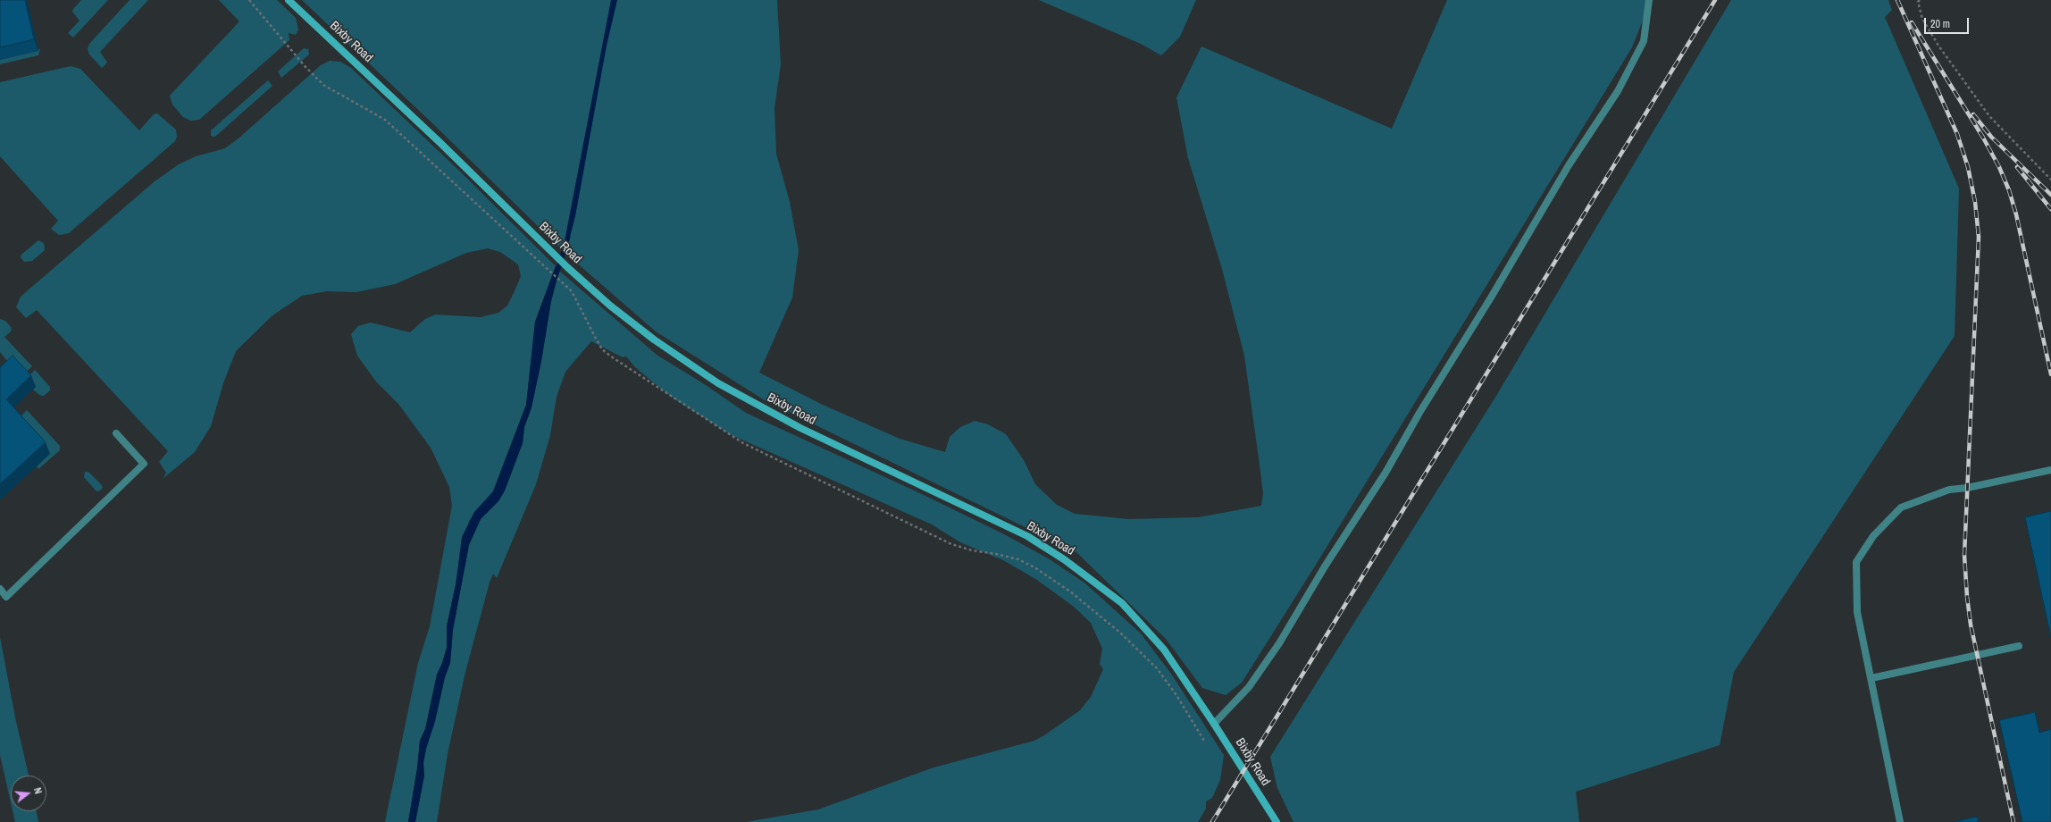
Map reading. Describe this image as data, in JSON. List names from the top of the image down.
{
  "streets": {
    "street": ["Bixby Road"]
  },
  "scale_bar": "20 m",
  "north": "right"
}
